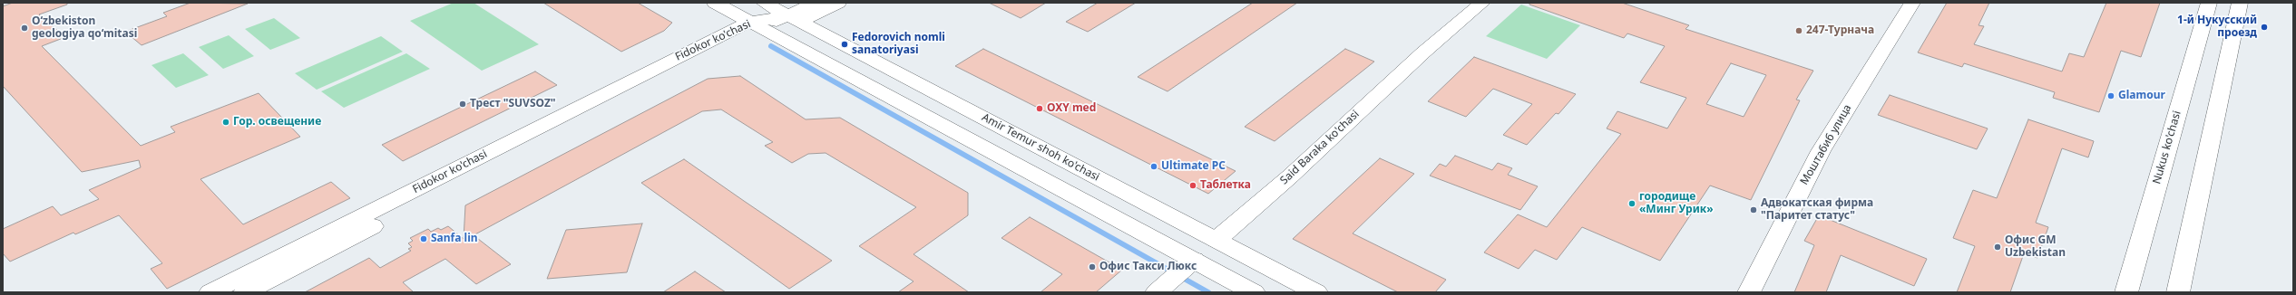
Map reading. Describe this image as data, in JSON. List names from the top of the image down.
{
  "streets": {
    "main road": [
      "Fidokor ko'chasi",
      "Моштабиб улица",
      "Amir Temur shoh ko'chasi",
      "Said Baraka ko'chasi",
      "Nukus ko'chasi"
    ]
  },
  "crossings": [
    ["Amir Temur shoh ko'chasi", "Said Baraka ko'chasi"]
  ],
  "places": [
    "1-й Нукусский проезд",
    "O‘zbekiston geologiya qo‘mitasi",
    "247-Турнача",
    "Fedorovich nomli sanatoriyasi",
    "Glamour",
    "Трест \"SUVSOZ\"",
    "OXY med",
    "Гор. освещение",
    "Ultimate PC",
    "Таблетка",
    "городище «Минг Урик»",
    "Адвокатская фирма \"Паритет статус\"",
    "Sanfa lin",
    "Офис GM Uzbekistan",
    "Офис Такси Люкс"
  ]
}
